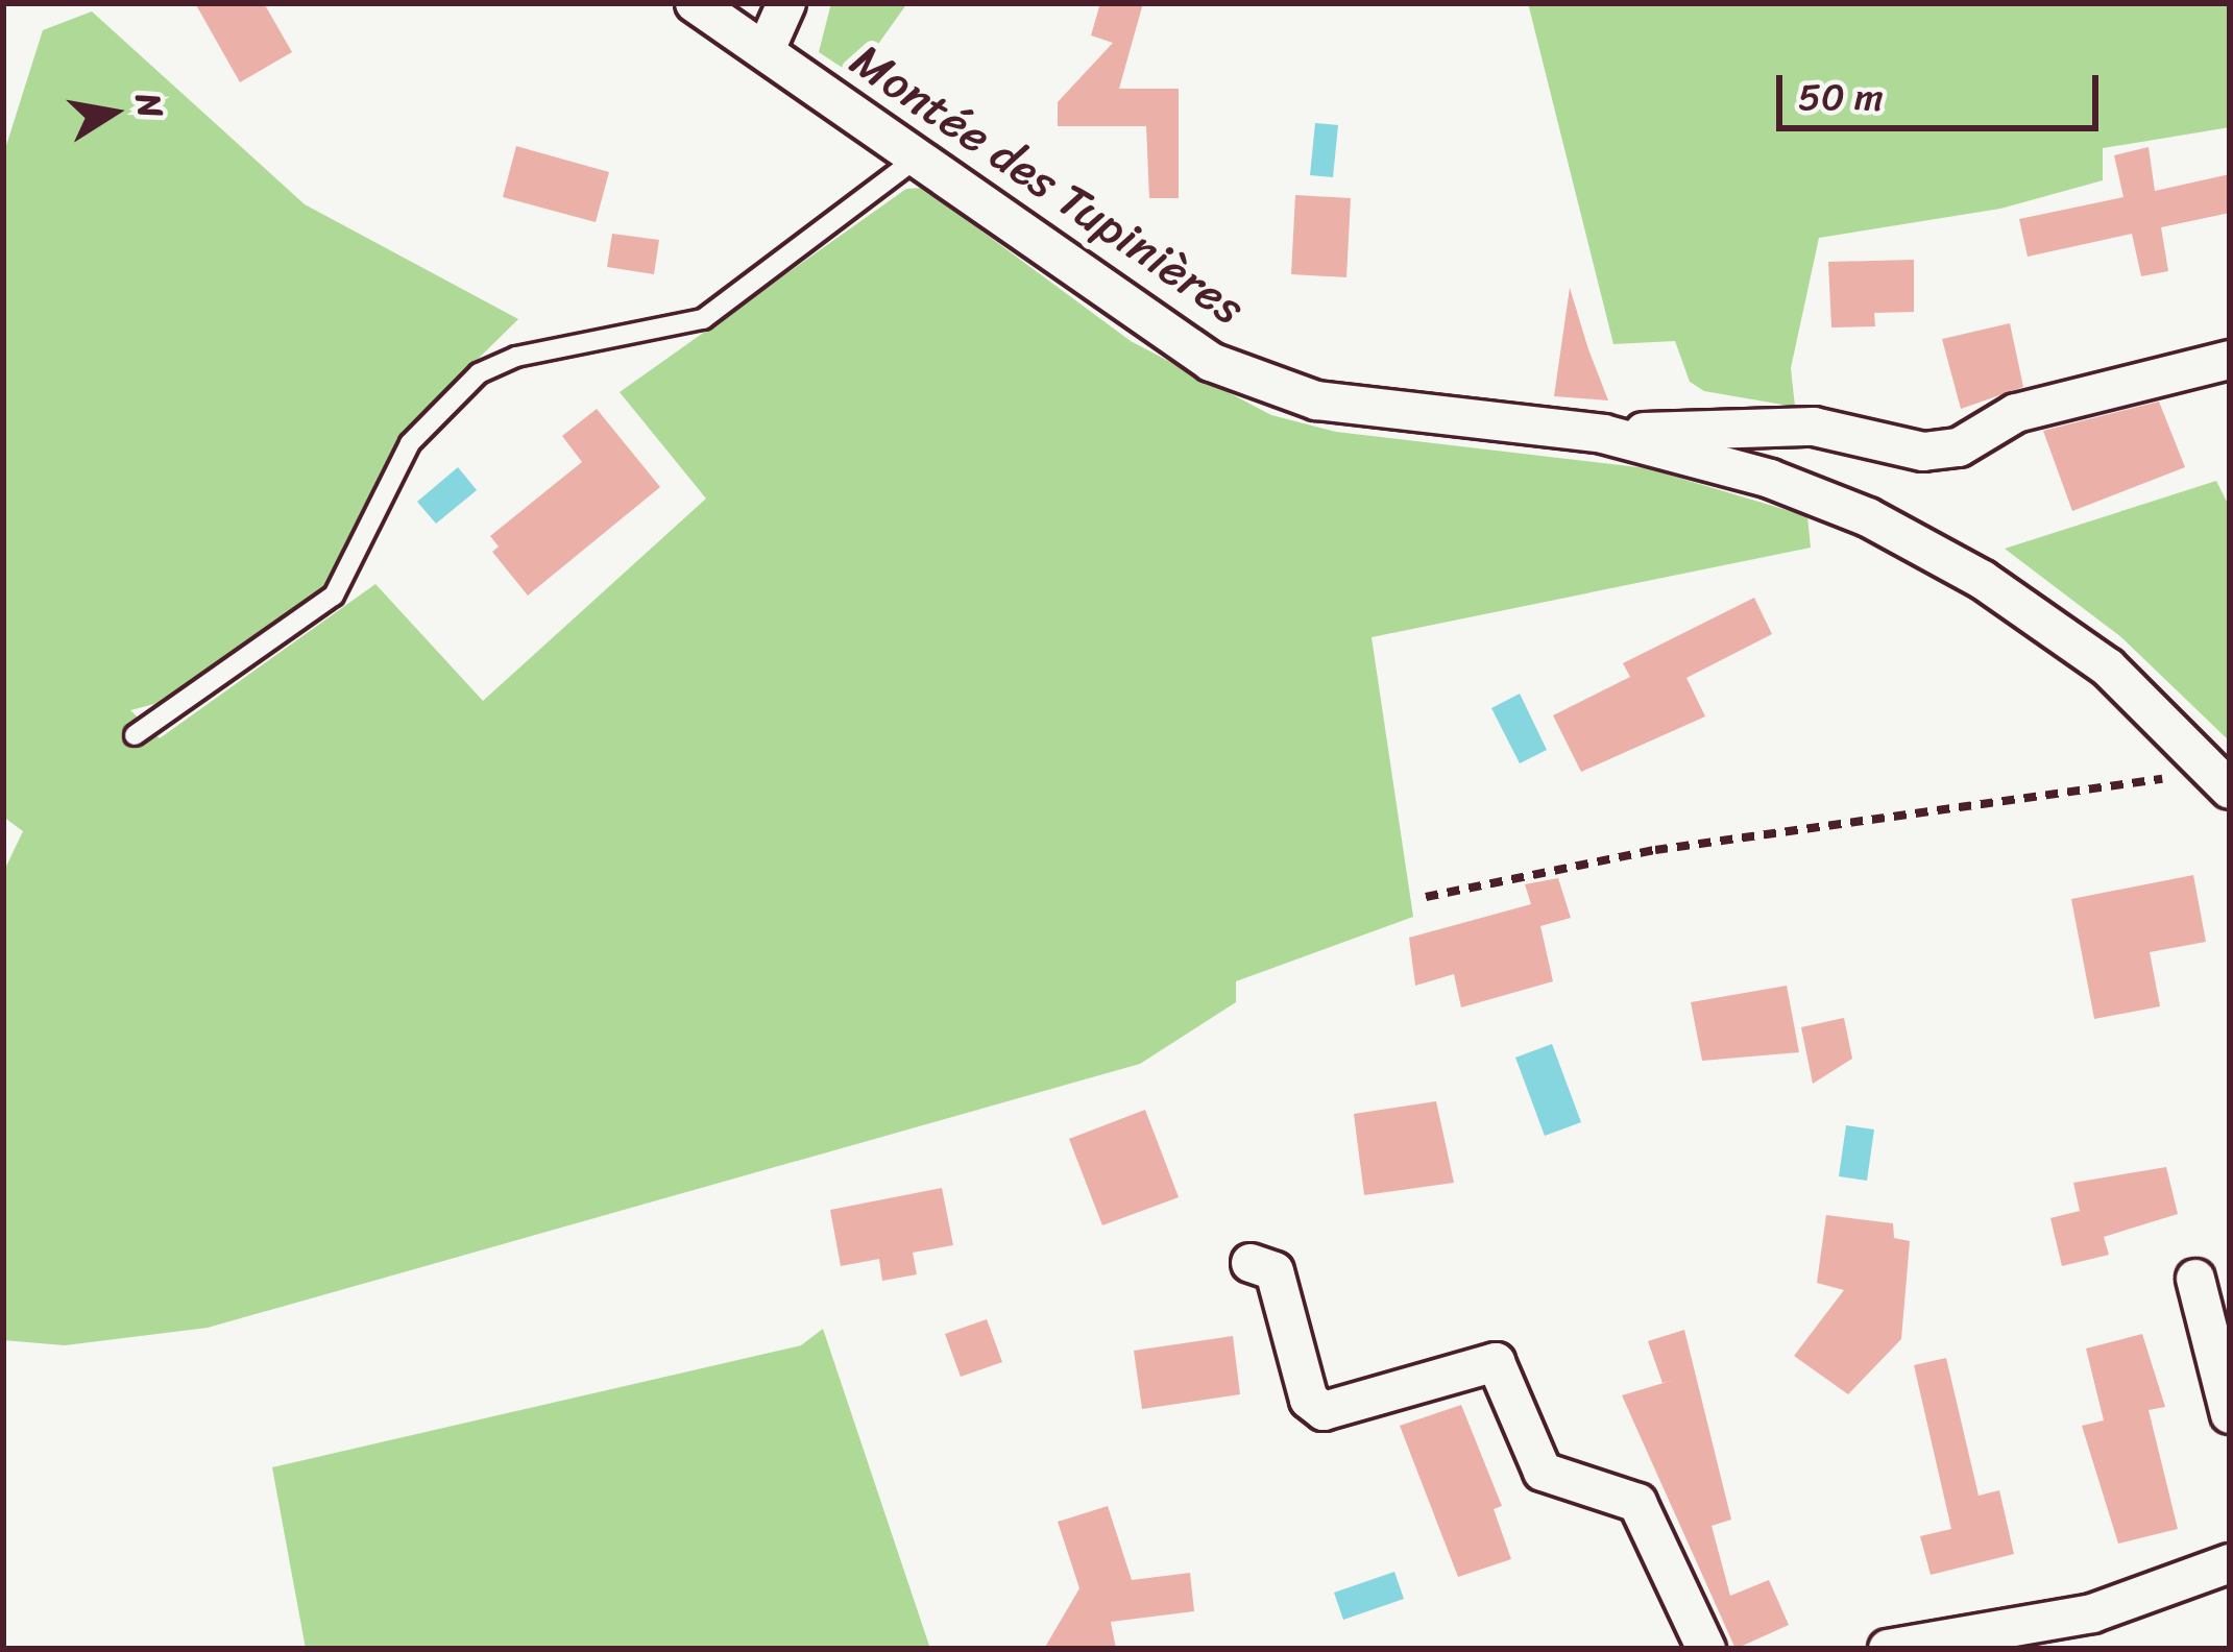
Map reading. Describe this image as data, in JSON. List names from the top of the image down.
{
  "streets": {
    "street": ["Montée des Tupinières"]
  },
  "scale_bar": "50 m",
  "north": "right"
}
